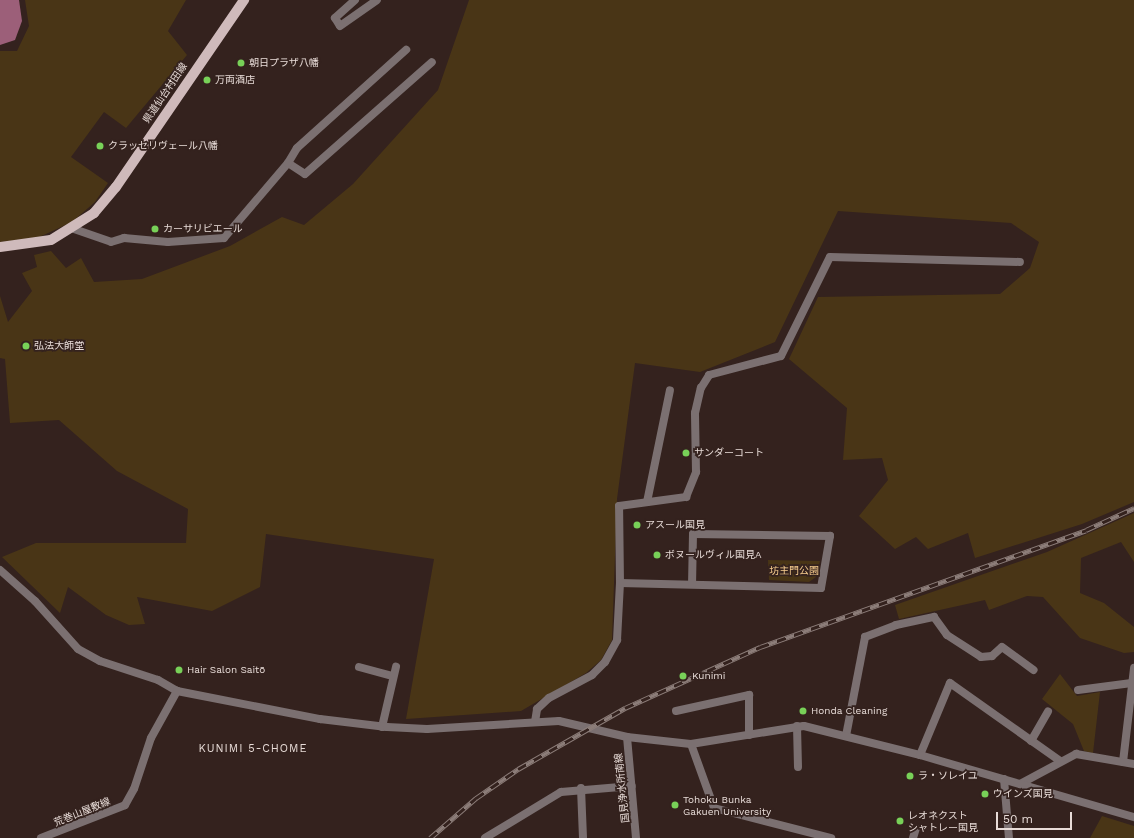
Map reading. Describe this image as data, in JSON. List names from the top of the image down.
{
  "streets": {
    "main road": ["県道仙台村田線"],
    "street": ["国見浄水所南線", "荒巻山屋敷線"]
  },
  "districts": ["KUNIMI 5-CHOME"],
  "parks": ["坊主門公園"],
  "places": [
    "朝日プラザ八幡",
    "万両酒店",
    "クラッセリヴェール八幡",
    "カーサリビエール",
    "弘法大師堂",
    "サンダーコート",
    "アスール国見",
    "ボヌールヴィル国見A",
    "Hair Salon Saitō",
    "Kunimi",
    "Honda Cleaning",
    "ラ・ソレイユ",
    "ウインズ国見",
    "Tohoku Bunka Gakuen University",
    "レオネクスト シャトレー国見"
  ],
  "scale_bar": "50 m"
}
